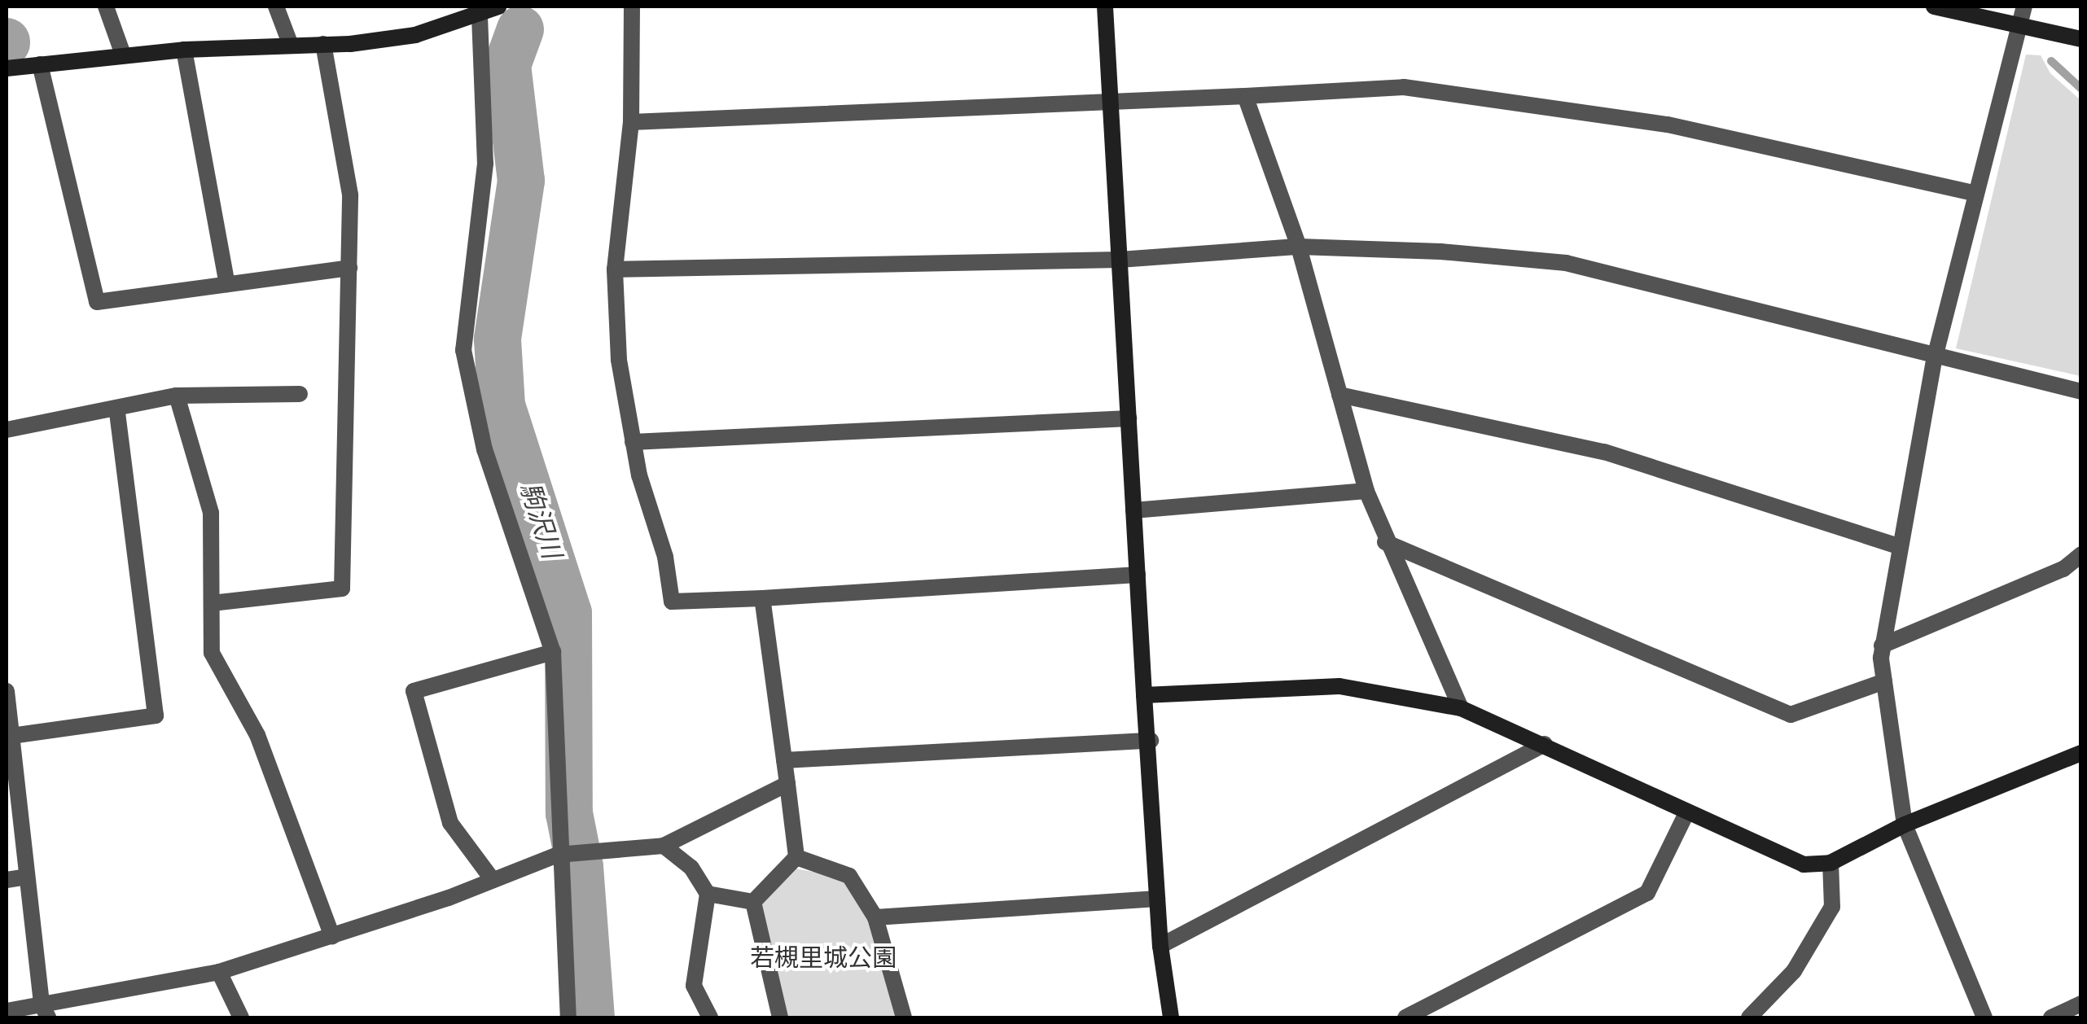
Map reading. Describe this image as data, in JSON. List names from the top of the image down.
{
  "water": ["駒沢川"],
  "parks": ["若槻里城公園"]
}
